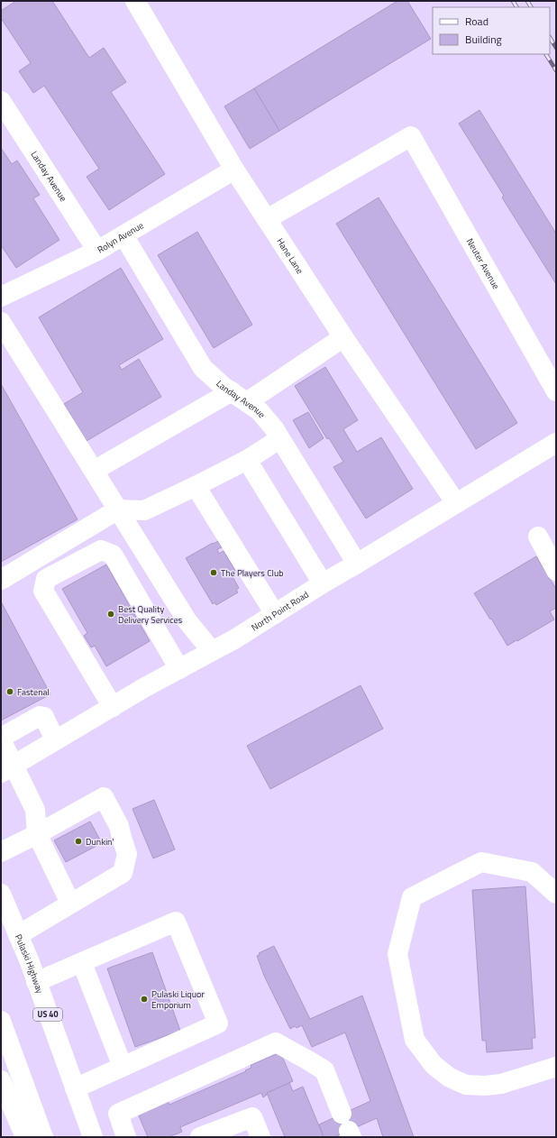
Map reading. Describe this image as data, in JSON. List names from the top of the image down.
{
  "streets": {
    "street": [
      "Landay Avenue",
      "Rolyn Avenue",
      "Hane Lane",
      "Neuter Avenue",
      "North Point Road",
      "Pulaski Highway",
      "US 40"
    ]
  },
  "crossings": [
    ["Landay Avenue", "Rolyn Avenue"],
    ["Landay Avenue", "North Point Road"],
    ["Rolyn Avenue", "Hane Lane"],
    ["Hane Lane", "Neuter Avenue"],
    ["Hane Lane", "North Point Road"]
  ],
  "places": [
    "The Players Club",
    "Best Quality Delivery Services",
    "Fastenal",
    "Dunkin'",
    "Pulaski Liquor Emporium"
  ],
  "legend": ["Road", "Building"]
}
